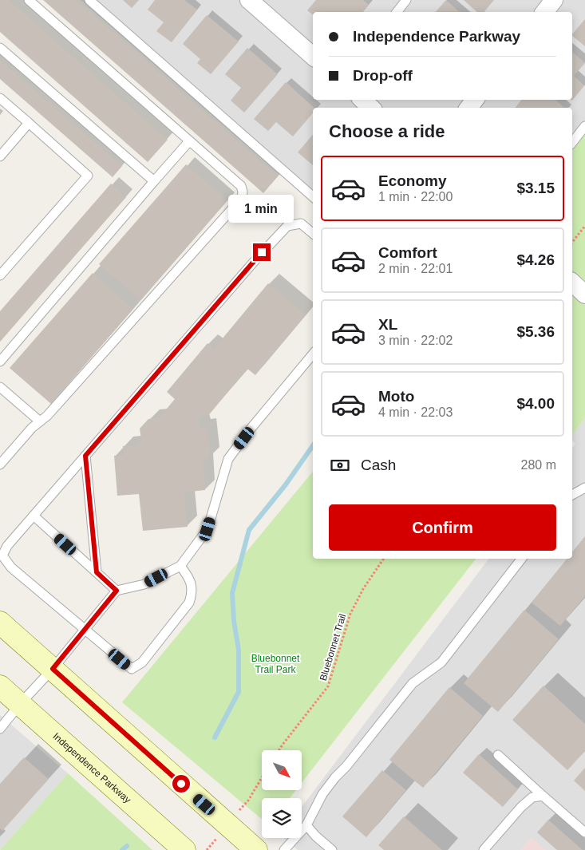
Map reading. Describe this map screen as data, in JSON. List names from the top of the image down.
{
  "streets": {
    "main road": ["Independence Parkway"],
    "path": ["Bluebonnet Trail"]
  },
  "parks": ["Bluebonnet Trail Park"],
  "north": "bottom right",
  "page": {
    "banner": ["Independence Parkway", "Drop-off"],
    "heading": "Choose a ride",
    "list": [
      {
        "name": "Economy",
        "note": "1 min · 22:00",
        "value": "$3.15"
      },
      {
        "name": "Comfort",
        "note": "2 min · 22:01",
        "value": "$4.26"
      },
      {
        "name": "XL",
        "note": "3 min · 22:02",
        "value": "$5.36"
      },
      {
        "name": "Moto",
        "note": "4 min · 22:03",
        "value": "$4.00"
      }
    ],
    "bubble": "1 min",
    "pay": ["Cash", "280 m"],
    "buttons": "Confirm"
  }
}
